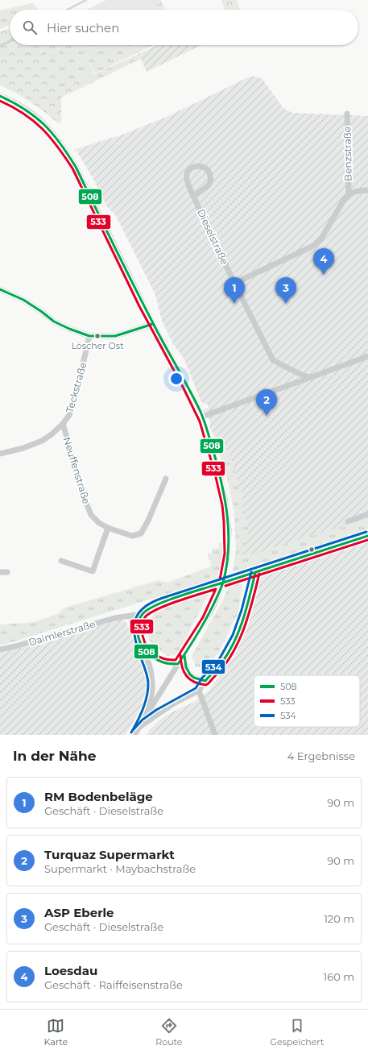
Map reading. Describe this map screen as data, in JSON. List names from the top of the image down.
{
  "streets": {
    "street": [
      "Benzstraße",
      "Dieselstraße",
      "Teckstraße",
      "Neuffenstraße",
      "Daimlerstraße"
    ]
  },
  "crossings": [
    ["Teckstraße", "Neuffenstraße"]
  ],
  "places": ["Löscher Ost"],
  "lines": ["transit line 508", "transit line 533", "transit line 534"],
  "legend": ["508", "533", "534"],
  "page": {
    "search": "Hier suchen",
    "pins": [
      "4",
      "1",
      "3",
      "2"
    ],
    "heading": ["In der Nähe", "4 Ergebnisse"],
    "list": [
      {
        "mark": "1",
        "name": "RM Bodenbeläge",
        "note": "Geschäft · Dieselstraße",
        "value": "90 m"
      },
      {
        "mark": "2",
        "name": "Turquaz Supermarkt",
        "note": "Supermarkt · Maybachstraße",
        "value": "90 m"
      },
      {
        "mark": "3",
        "name": "ASP Eberle",
        "note": "Geschäft · Dieselstraße",
        "value": "120 m"
      },
      {
        "mark": "4",
        "name": "Loesdau",
        "note": "Geschäft · Raiffeisenstraße",
        "value": "160 m"
      }
    ],
    "nav": ["Karte", "Route", "Gespeichert"]
  }
}
